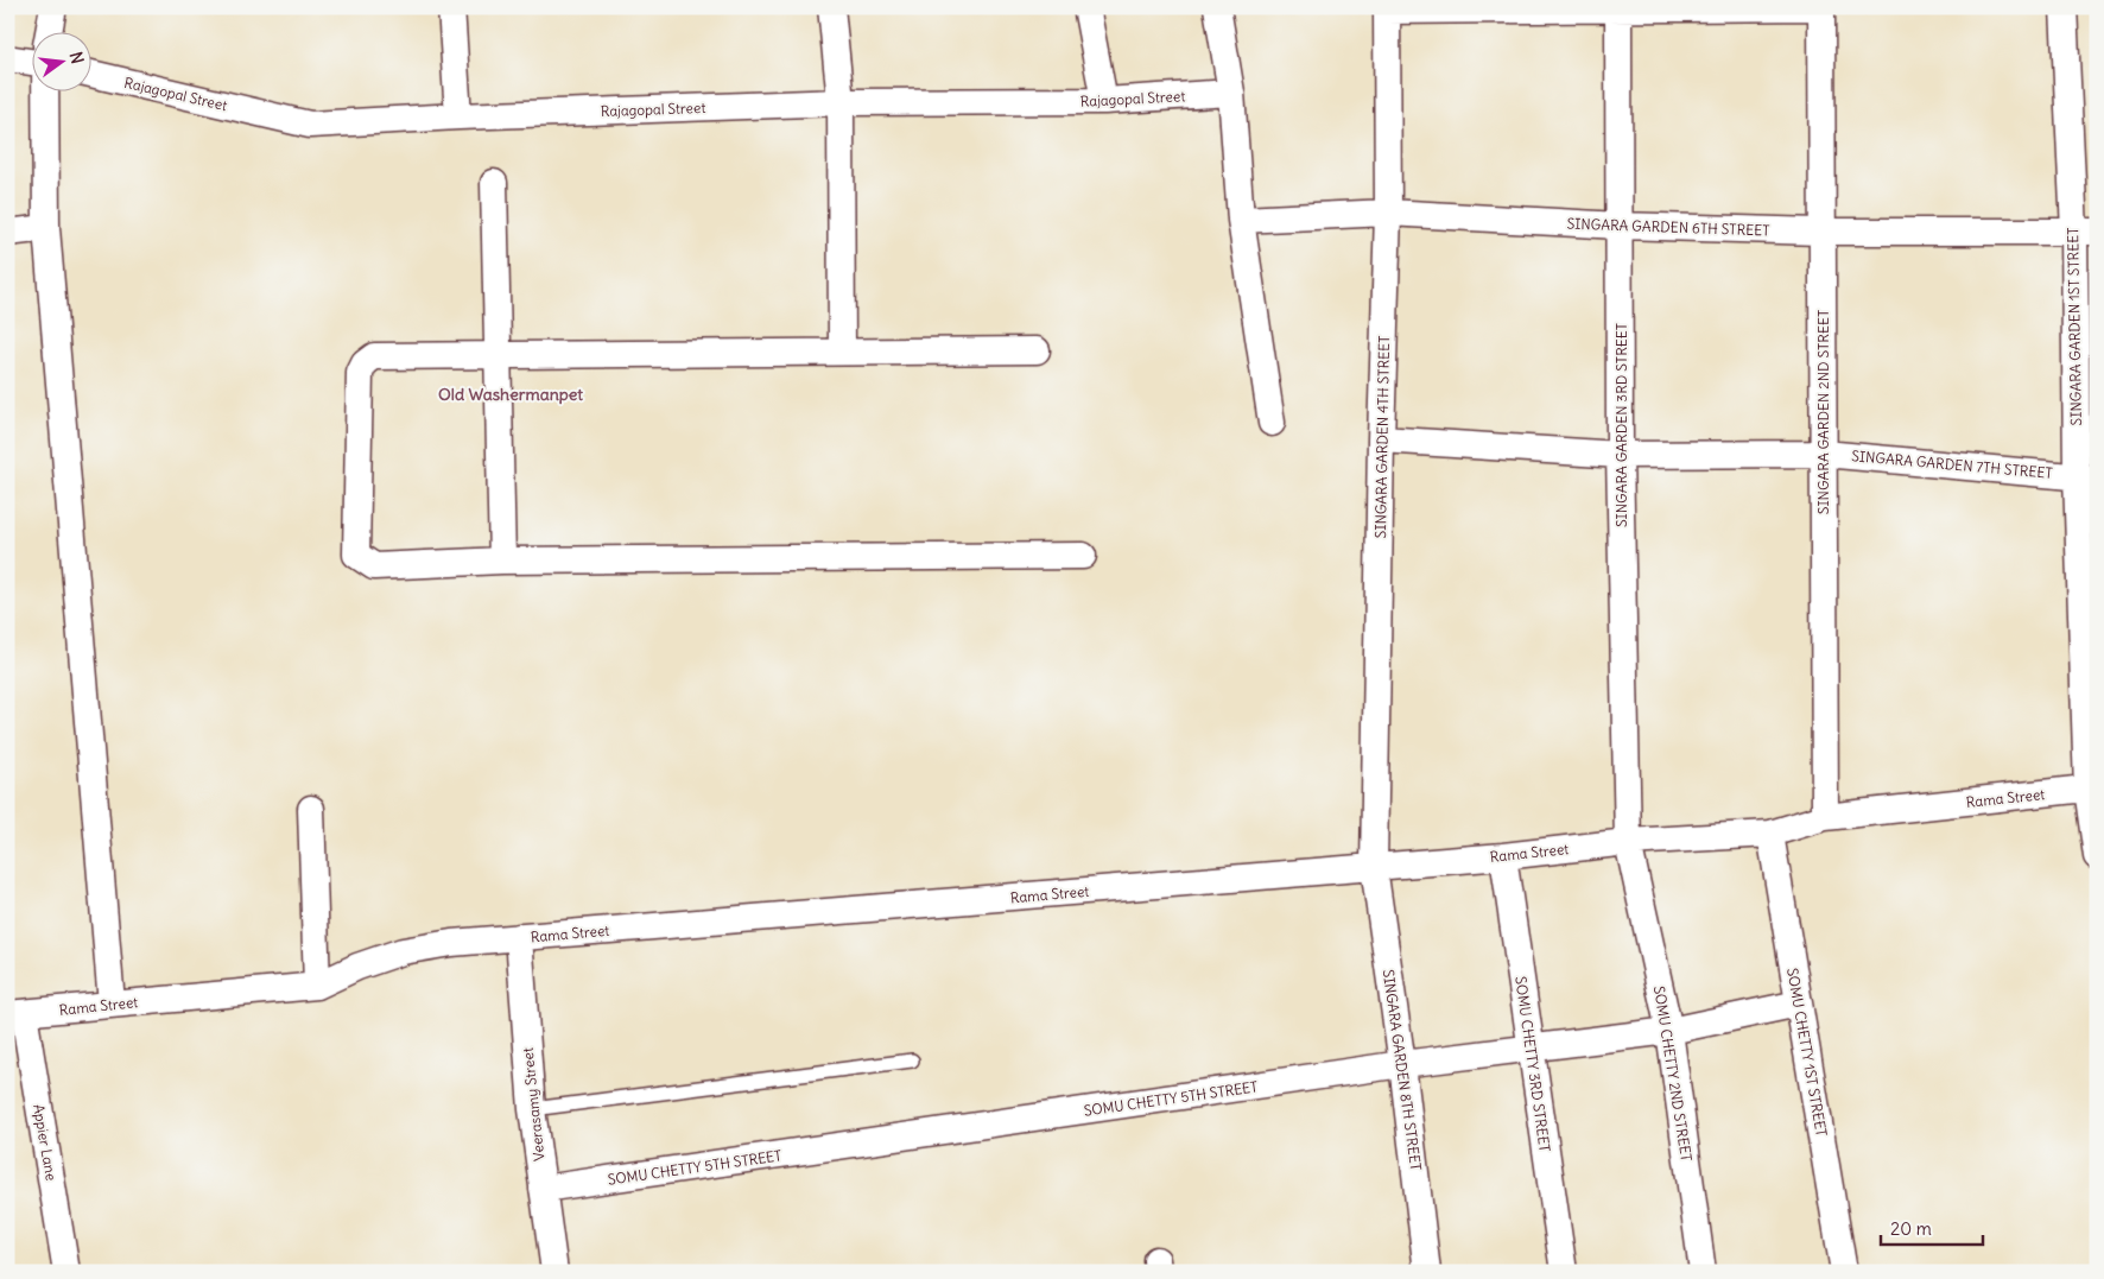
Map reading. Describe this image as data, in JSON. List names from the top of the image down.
{
  "streets": {
    "street": [
      "Rajagopal Street",
      "SINGARA GARDEN 6TH STREET",
      "SINGARA GARDEN 1ST STREET",
      "SINGARA GARDEN 2ND STREET",
      "SINGARA GARDEN 3RD STREET",
      "SINGARA GARDEN 4TH STREET",
      "SINGARA GARDEN 7TH STREET",
      "Rama Street",
      "SOMU CHETTY 1ST STREET",
      "SOMU CHETTY 3RD STREET",
      "SINGARA GARDEN 8TH STREET",
      "SOMU CHETTY 2ND STREET",
      "SOMU CHETTY 5TH STREET",
      "Veerasamy Street",
      "Appier Lane"
    ]
  },
  "crossings": [
    ["SINGARA GARDEN 6TH STREET", "SINGARA GARDEN 1ST STREET"],
    ["SINGARA GARDEN 6TH STREET", "SINGARA GARDEN 2ND STREET"],
    ["SINGARA GARDEN 6TH STREET", "SINGARA GARDEN 3RD STREET"],
    ["SINGARA GARDEN 6TH STREET", "SINGARA GARDEN 4TH STREET"],
    ["SINGARA GARDEN 1ST STREET", "SINGARA GARDEN 7TH STREET"],
    ["SINGARA GARDEN 1ST STREET", "Rama Street"],
    ["SINGARA GARDEN 2ND STREET", "SINGARA GARDEN 7TH STREET"],
    ["SINGARA GARDEN 2ND STREET", "Rama Street"],
    ["SINGARA GARDEN 3RD STREET", "SINGARA GARDEN 7TH STREET"],
    ["SINGARA GARDEN 3RD STREET", "Rama Street"],
    ["SINGARA GARDEN 3RD STREET", "SOMU CHETTY 2ND STREET"],
    ["SINGARA GARDEN 4TH STREET", "SINGARA GARDEN 7TH STREET"],
    ["SINGARA GARDEN 4TH STREET", "Rama Street"],
    ["SINGARA GARDEN 4TH STREET", "SINGARA GARDEN 8TH STREET"],
    ["Rama Street", "SOMU CHETTY 1ST STREET"],
    ["Rama Street", "SOMU CHETTY 3RD STREET"],
    ["Rama Street", "SINGARA GARDEN 8TH STREET"],
    ["Rama Street", "SOMU CHETTY 2ND STREET"],
    ["Rama Street", "Veerasamy Street"],
    ["Rama Street", "Appier Lane"],
    ["SOMU CHETTY 1ST STREET", "SOMU CHETTY 5TH STREET"],
    ["SOMU CHETTY 3RD STREET", "SOMU CHETTY 5TH STREET"],
    ["SINGARA GARDEN 8TH STREET", "SOMU CHETTY 5TH STREET"],
    ["SOMU CHETTY 2ND STREET", "SOMU CHETTY 5TH STREET"],
    ["SOMU CHETTY 5TH STREET", "Veerasamy Street"]
  ],
  "districts": ["Old Washermanpet"],
  "scale_bar": "20 m",
  "north": "right"
}
